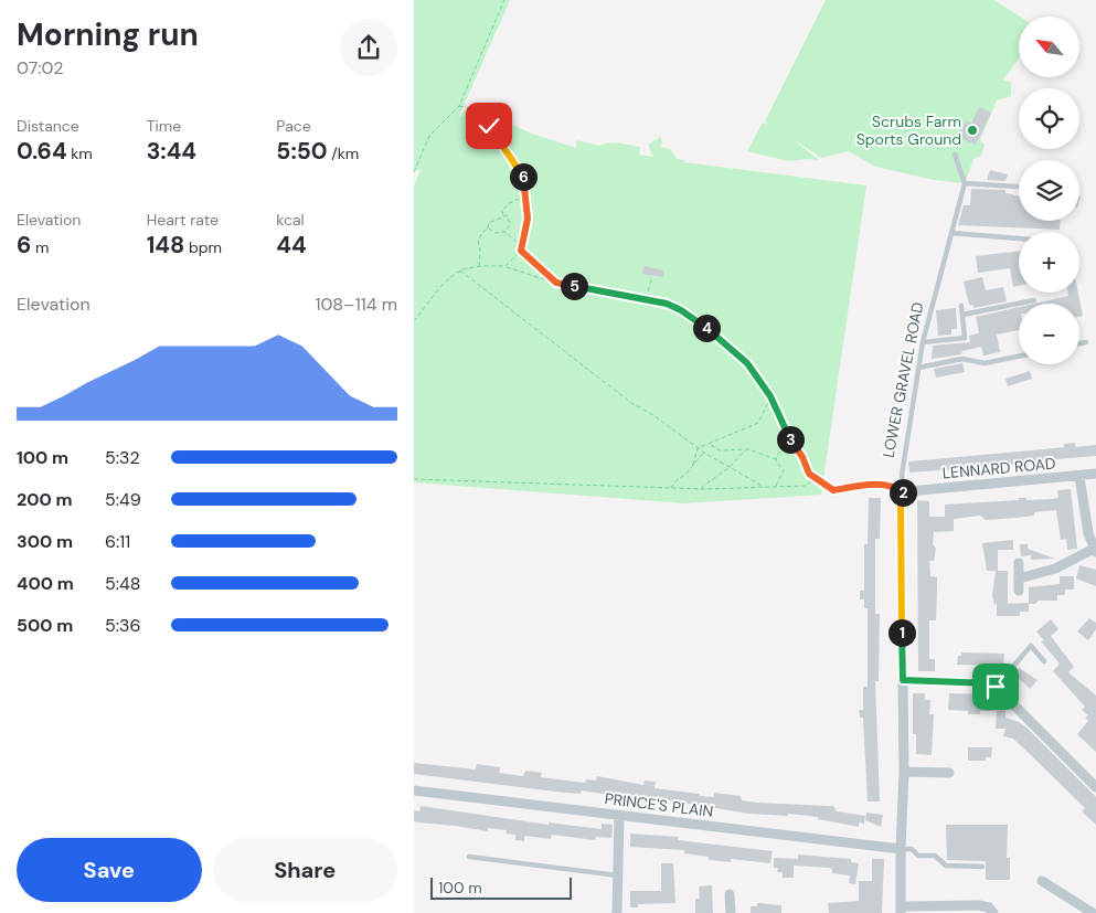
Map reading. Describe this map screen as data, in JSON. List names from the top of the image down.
{
  "streets": {
    "street": ["LOWER GRAVEL ROAD", "LENNARD ROAD", "PRINCE'S PLAIN"]
  },
  "crossings": [
    ["LOWER GRAVEL ROAD", "LENNARD ROAD"],
    ["LOWER GRAVEL ROAD", "PRINCE'S PLAIN"]
  ],
  "places": ["Scrubs Farm Sports Ground"],
  "scale_bar": "100 m",
  "north": "top left",
  "page": {
    "heading": ["Morning run", "07:02"],
    "map_buttons": ["+", "−"],
    "stats": [
      ["Distance", "0.64 km"],
      ["Time", "3:44"],
      ["Pace", "5:50 /km"],
      ["Elevation", "6 m"],
      ["Heart rate", "148 bpm"],
      ["kcal", "44"]
    ],
    "pins": [
      "6",
      "5",
      "4",
      "3",
      "2",
      "1"
    ],
    "chart": ["Elevation", "108–114 m"],
    "list": [
      {
        "name": "100 m",
        "note": "5:32"
      },
      {
        "name": "200 m",
        "note": "5:49"
      },
      {
        "name": "300 m",
        "note": "6:11"
      },
      {
        "name": "400 m",
        "note": "5:48"
      },
      {
        "name": "500 m",
        "note": "5:36"
      }
    ],
    "buttons": ["Save", "Share"],
    "scale": "100 m"
  }
}
